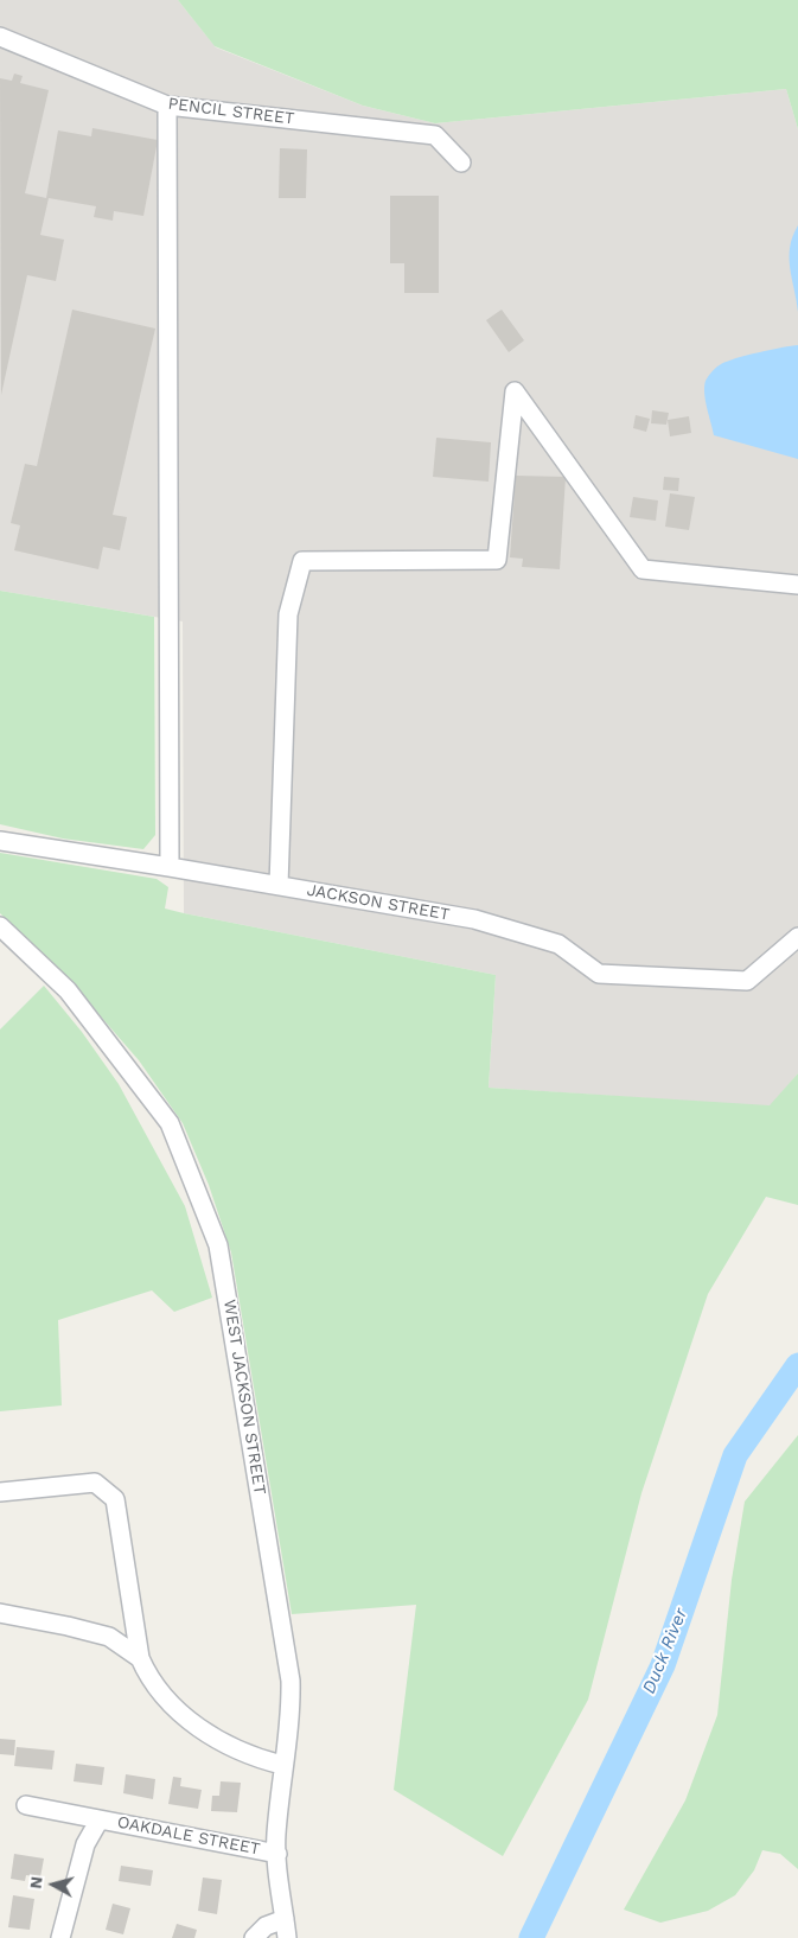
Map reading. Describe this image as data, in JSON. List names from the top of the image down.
{
  "streets": {
    "street": [
      "PENCIL STREET",
      "JACKSON STREET",
      "WEST JACKSON STREET",
      "OAKDALE STREET"
    ]
  },
  "crossings": [
    ["WEST JACKSON STREET", "OAKDALE STREET"]
  ],
  "water": ["Duck River"],
  "north": "left"
}
